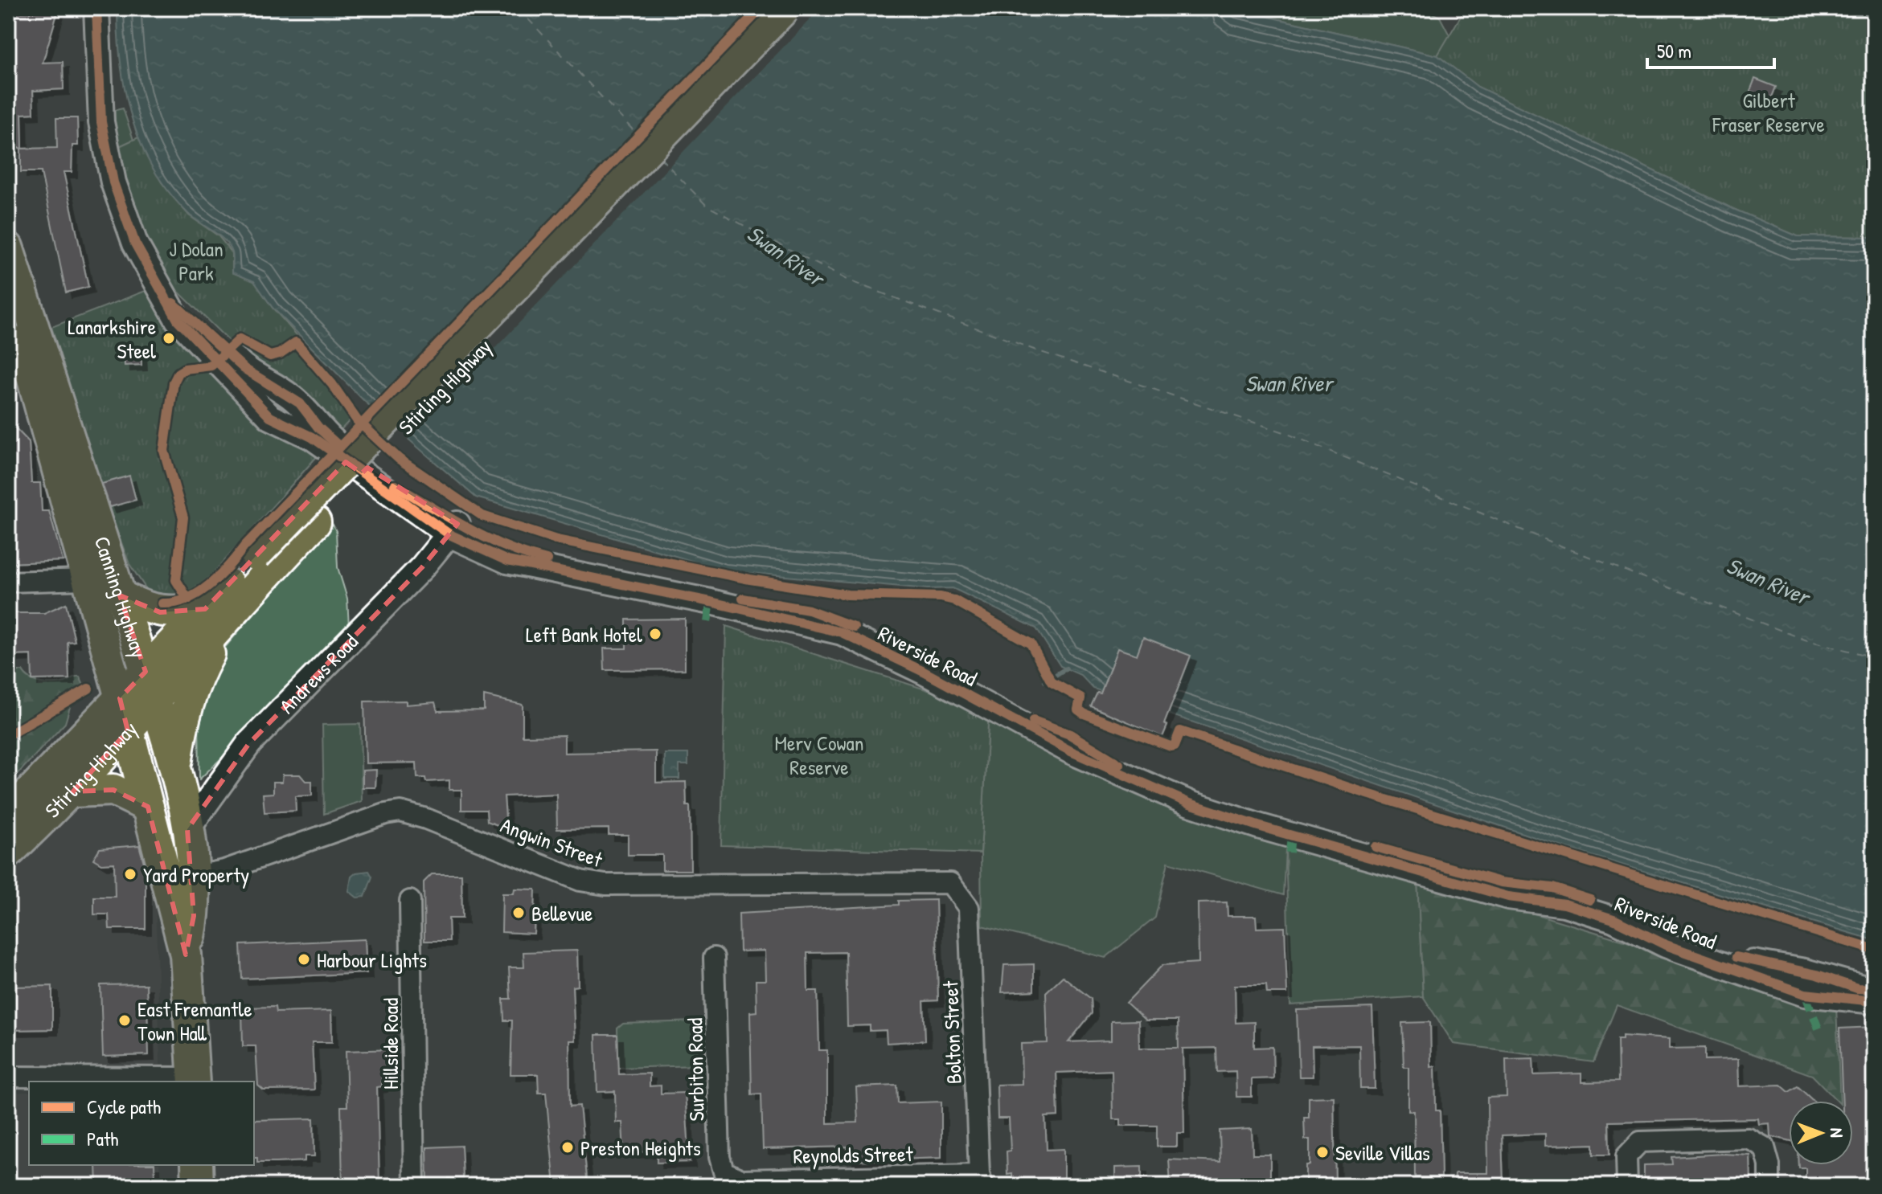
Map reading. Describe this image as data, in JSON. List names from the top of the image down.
{
  "streets": {
    "highway": ["Stirling Highway", "Canning Highway"],
    "street": [
      "Riverside Road",
      "Andrews Road",
      "Angwin Street",
      "Bolton Street",
      "Hillside Road",
      "Surbiton Road",
      "Reynolds Street"
    ]
  },
  "crossings": [
    ["Stirling Highway", "Canning Highway"],
    ["Canning Highway", "Andrews Road"],
    ["Canning Highway", "Angwin Street"],
    ["Riverside Road", "Andrews Road"],
    ["Angwin Street", "Bolton Street"],
    ["Bolton Street", "Reynolds Street"],
    ["Surbiton Road", "Reynolds Street"]
  ],
  "water": ["Swan River"],
  "parks": ["Gilbert Fraser Reserve", "J Dolan Park", "Merv Cowan Reserve"],
  "places": [
    "Lanarkshire Steel",
    "Left Bank Hotel",
    "Yard Property",
    "Bellevue",
    "Harbour Lights",
    "East Fremantle Town Hall",
    "Preston Heights",
    "Seville Villas"
  ],
  "legend": ["Cycle path", "Path"],
  "scale_bar": "50 m",
  "north": "right"
}
